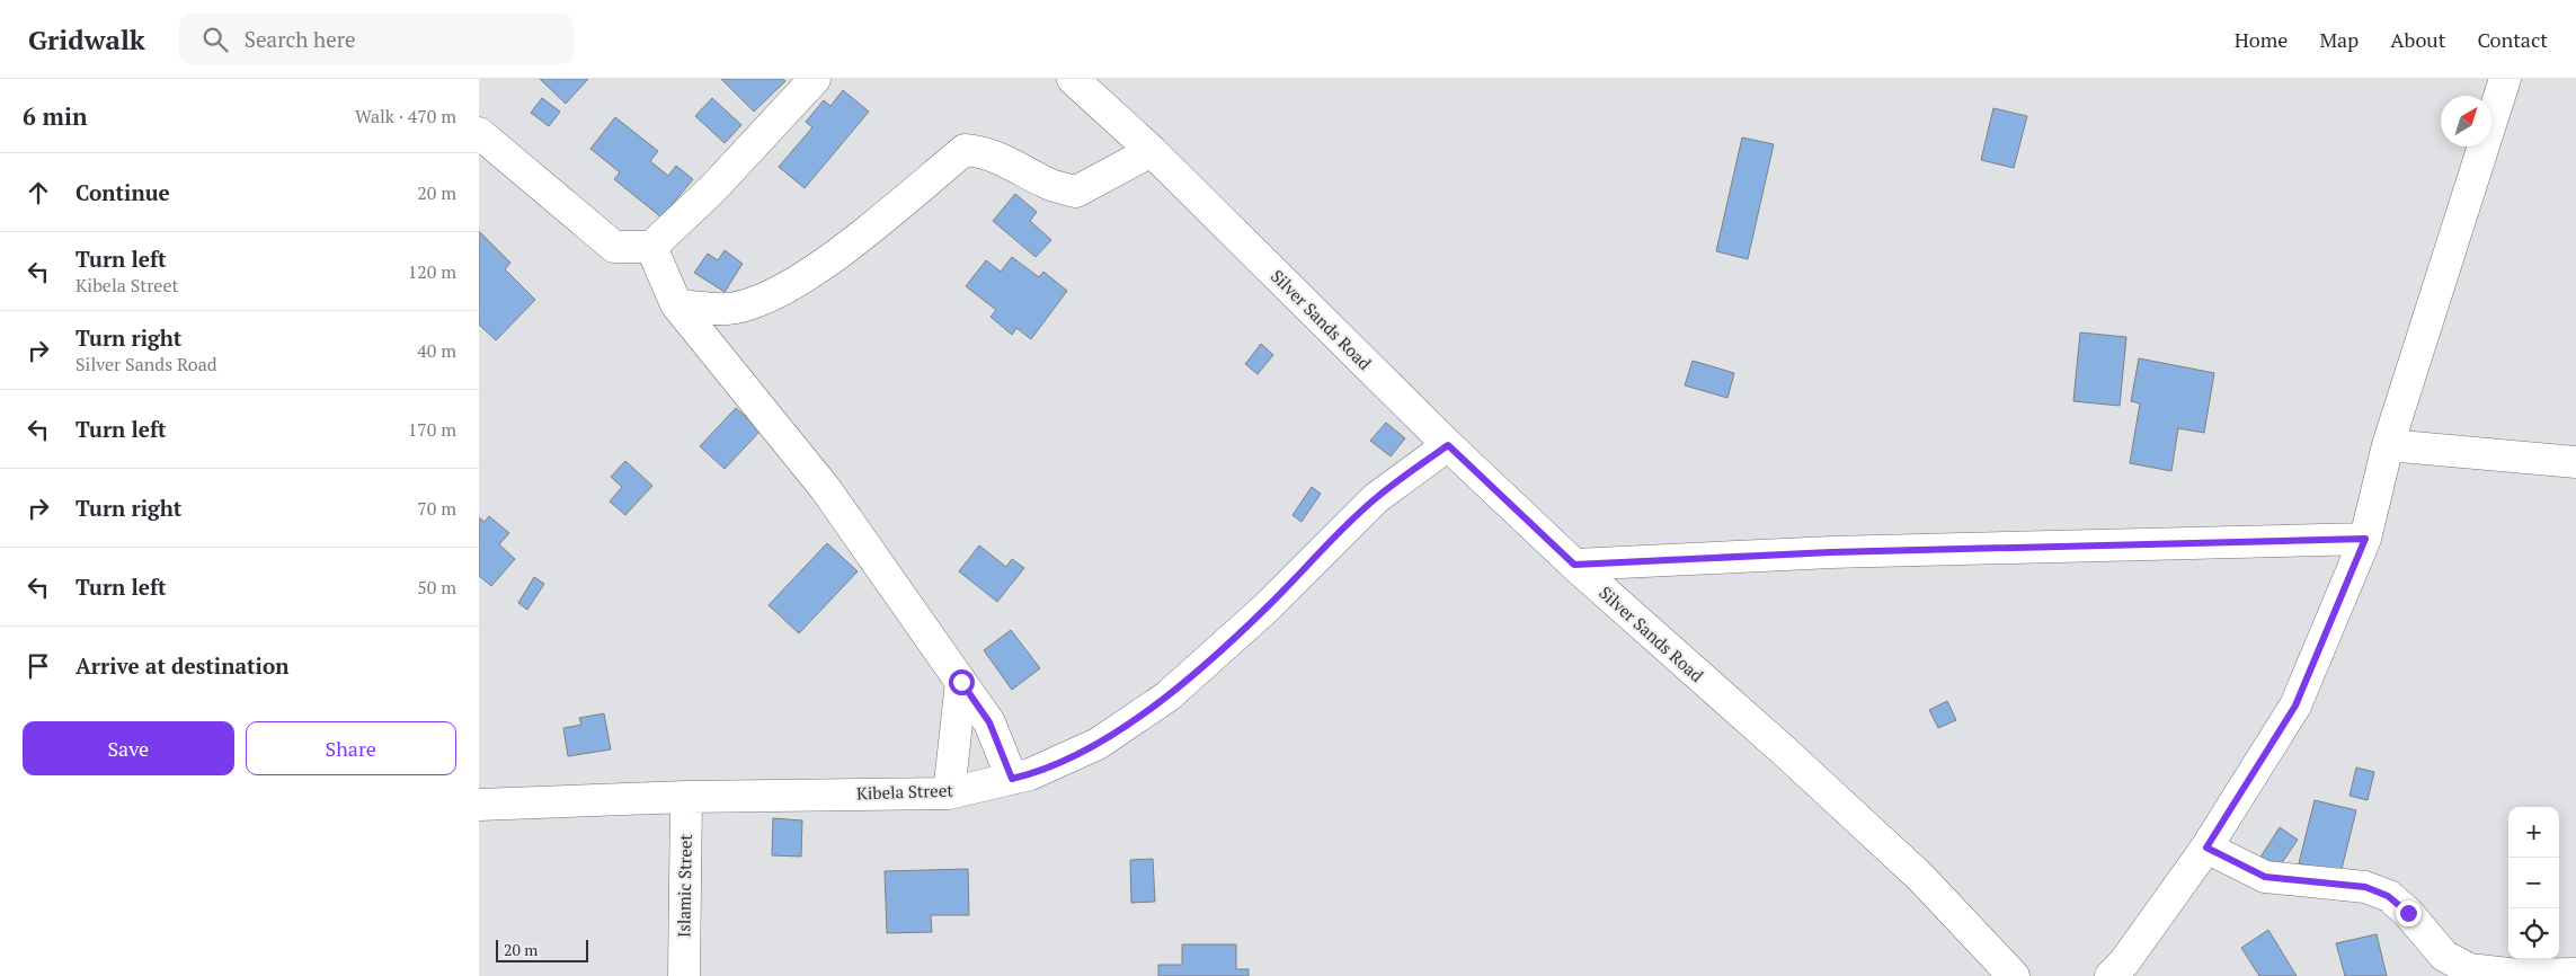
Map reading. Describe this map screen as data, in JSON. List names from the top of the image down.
{
  "streets": {
    "street": ["Silver Sands Road", "Kibela Street", "Islamic Street"]
  },
  "crossings": [
    ["Silver Sands Road", "Kibela Street"],
    ["Kibela Street", "Islamic Street"]
  ],
  "scale_bar": "20 m",
  "north": "top right",
  "page": {
    "header": "Gridwalk",
    "search": "Search here",
    "nav": [
      "Home",
      "Map",
      "About",
      "Contact"
    ],
    "heading": ["6 min", "Walk · 470 m"],
    "list": [
      ["Continue", "20 m"],
      ["Turn left", "Kibela Street", "120 m"],
      ["Turn right", "Silver Sands Road", "40 m"],
      ["Turn left", "170 m"],
      ["Turn right", "70 m"],
      ["Turn left", "50 m"],
      "Arrive at destination"
    ],
    "buttons": ["Save", "Share"],
    "map_buttons": ["+", "−"],
    "scale": "20 m"
  }
}
